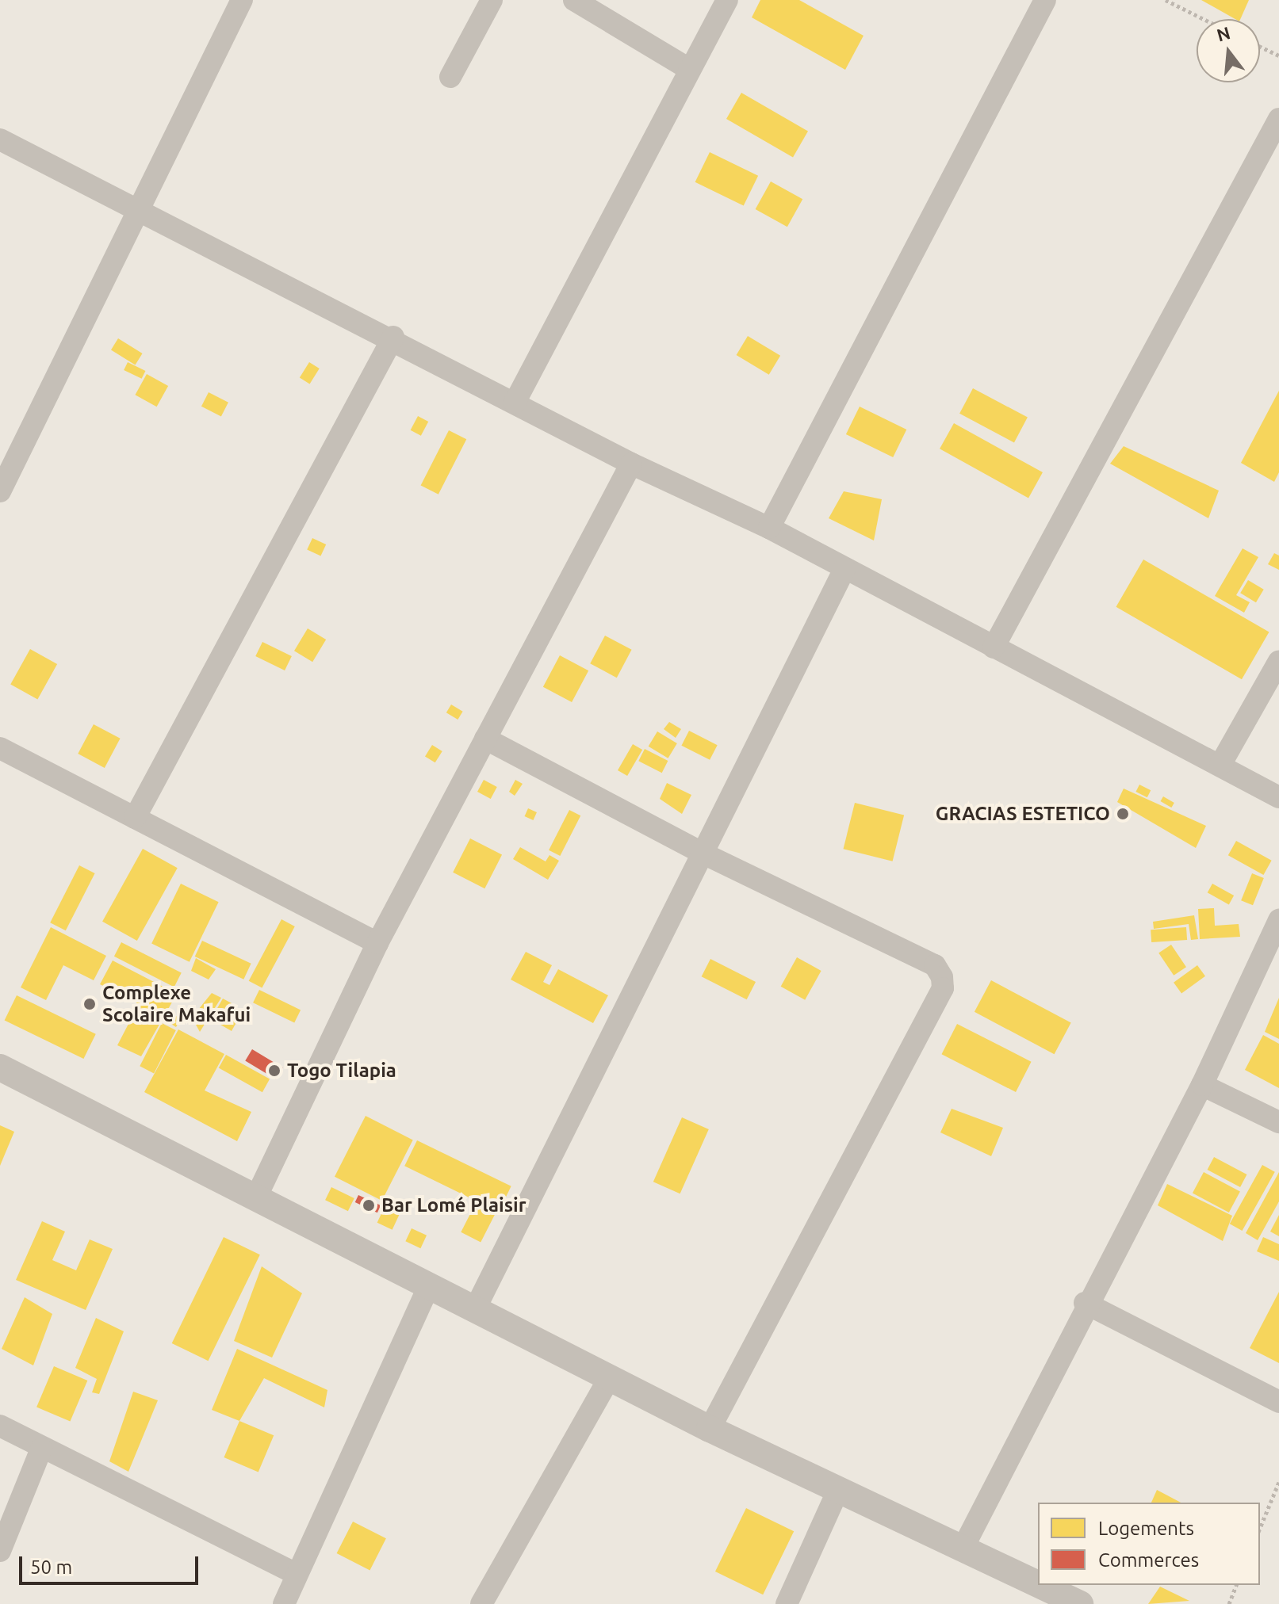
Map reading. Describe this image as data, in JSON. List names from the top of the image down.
{
  "places": [
    "GRACIAS ESTETICO",
    "Complexe Scolaire Makafui",
    "Togo Tilapia",
    "Bar Lomé Plaisir"
  ],
  "legend": ["Logements", "Commerces"],
  "scale_bar": "50 m",
  "north": "top"
}
